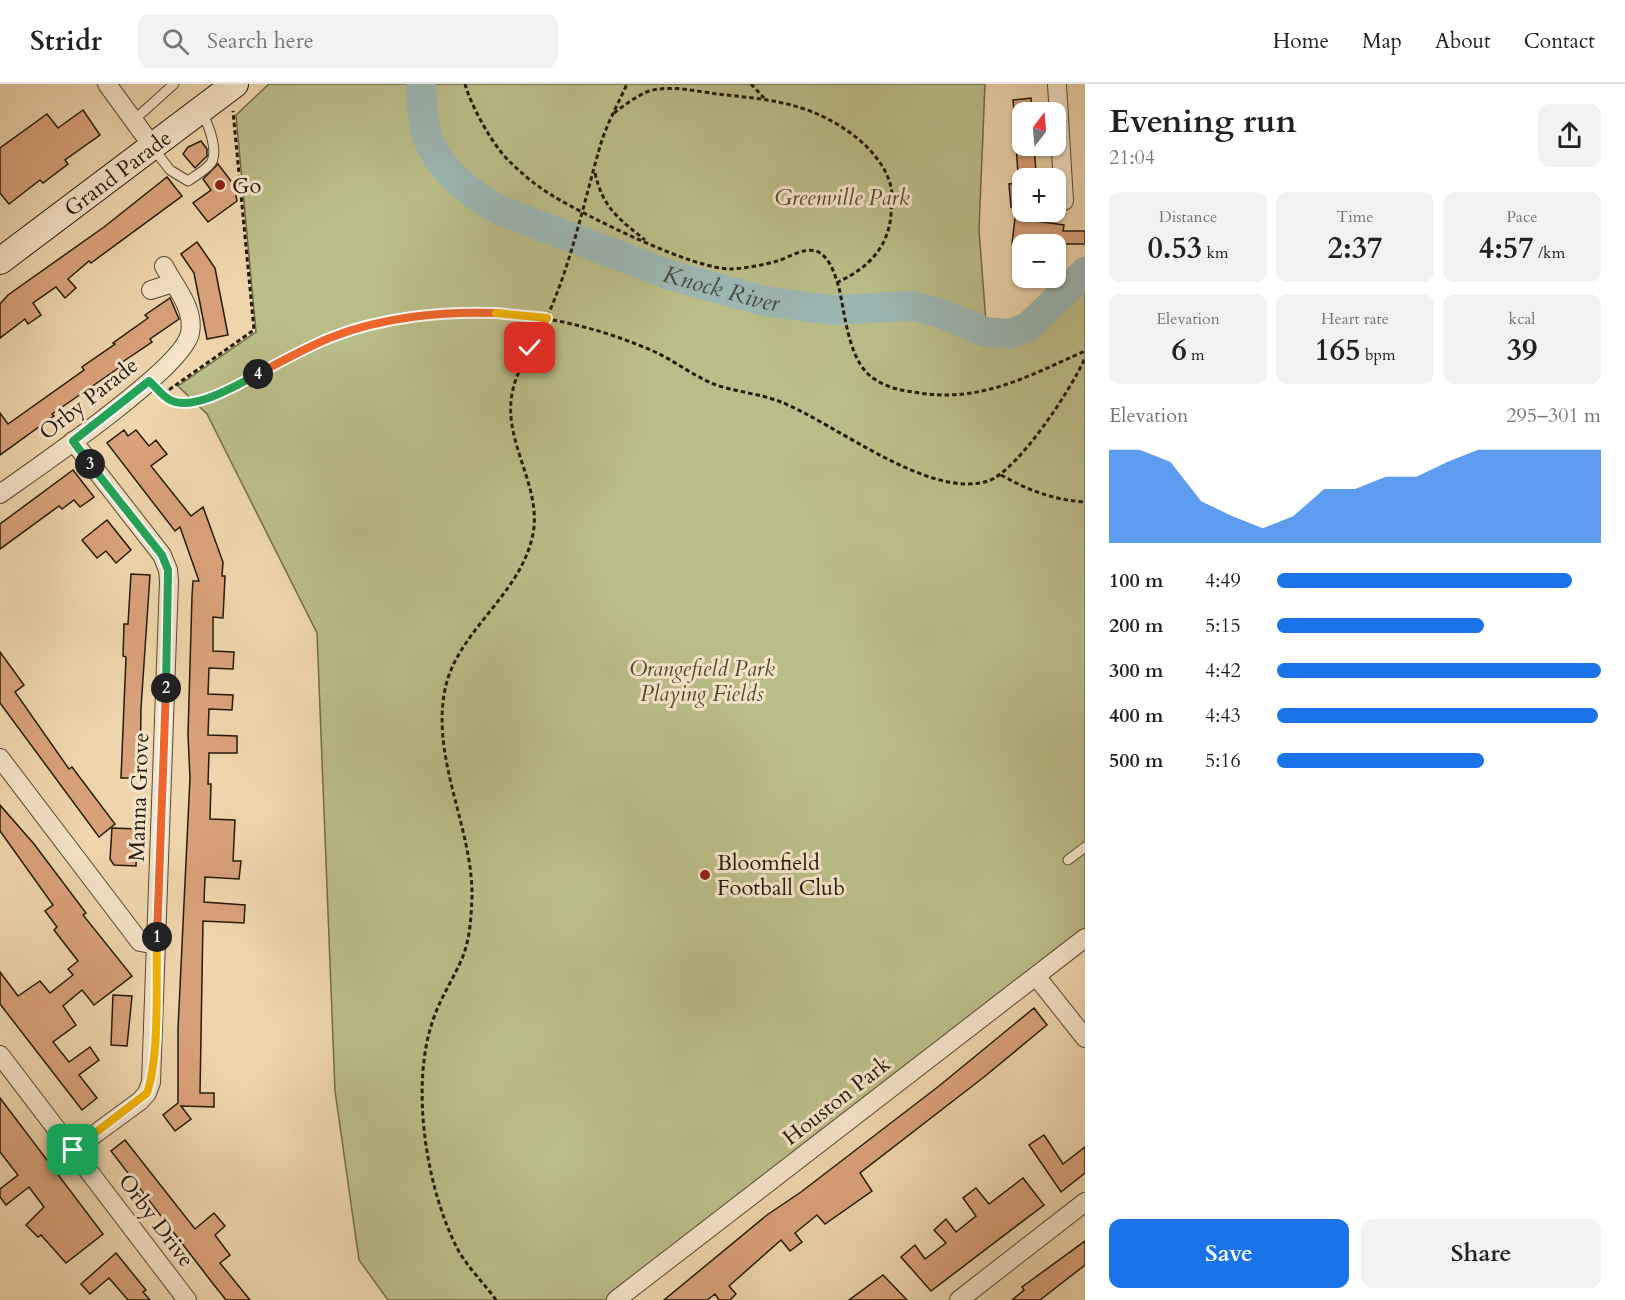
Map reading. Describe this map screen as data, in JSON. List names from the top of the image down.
{
  "streets": {
    "street": [
      "Grand Parade",
      "Orby Parade",
      "Manna Grove",
      "Houston Park",
      "Orby Drive"
    ]
  },
  "crossings": [
    ["Orby Parade", "Manna Grove"],
    ["Manna Grove", "Orby Drive"]
  ],
  "water": ["Knock River"],
  "parks": ["Greenville Park", "Orangefield Park Playing Fields"],
  "places": ["Go", "Bloomfield Football Club"],
  "north": "top",
  "page": {
    "header": "Stridr",
    "search": "Search here",
    "nav": [
      "Home",
      "Map",
      "About",
      "Contact"
    ],
    "heading": ["Evening run", "21:04"],
    "map_buttons": ["+", "−"],
    "stats": [
      ["Distance", "0.53 km"],
      ["Time", "2:37"],
      ["Pace", "4:57 /km"],
      ["Elevation", "6 m"],
      ["Heart rate", "165 bpm"],
      ["kcal", "39"]
    ],
    "pins": [
      "4",
      "3",
      "2",
      "1"
    ],
    "chart": ["Elevation", "295–301 m"],
    "list": [
      {
        "name": "100 m",
        "note": "4:49"
      },
      {
        "name": "200 m",
        "note": "5:15"
      },
      {
        "name": "300 m",
        "note": "4:42"
      },
      {
        "name": "400 m",
        "note": "4:43"
      },
      {
        "name": "500 m",
        "note": "5:16"
      }
    ],
    "buttons": ["Save", "Share"]
  }
}
